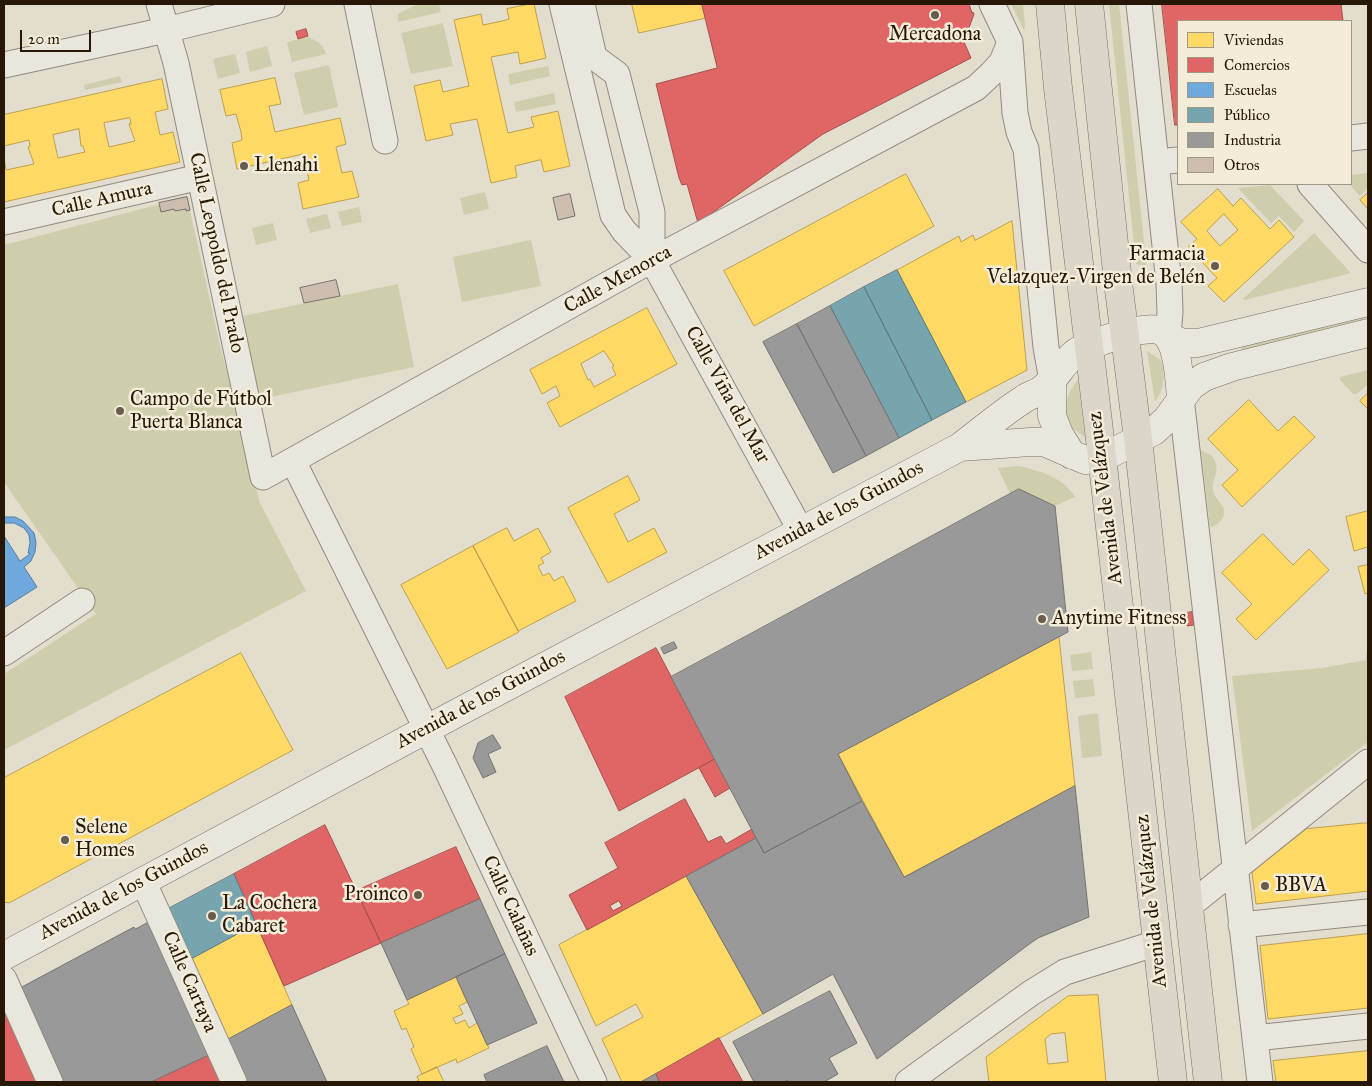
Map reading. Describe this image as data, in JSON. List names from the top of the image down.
{
  "streets": {
    "main road": ["Avenida de Velázquez", "Avenida de los Guindos"],
    "street": [
      "Calle Amura",
      "Calle Leopoldo del Prado",
      "Calle Menorca",
      "Calle Viña del Mar",
      "Calle Calañas",
      "Calle Cartaya"
    ]
  },
  "crossings": [
    ["Calle Amura", "Calle Leopoldo del Prado"],
    ["Calle Leopoldo del Prado", "Calle Menorca"],
    ["Calle Menorca", "Calle Viña del Mar"],
    ["Calle Viña del Mar", "Avenida de los Guindos"],
    ["Avenida de Velázquez", "Avenida de los Guindos"],
    ["Avenida de los Guindos", "Calle Calañas"],
    ["Avenida de los Guindos", "Calle Cartaya"]
  ],
  "places": [
    "Mercadona",
    "Llenahi",
    "Farmacia Velazquez-Virgen de Belén",
    "Campo de Fútbol Puerta Blanca",
    "Anytime Fitness",
    "Selene Homes",
    "BBVA",
    "Proinco",
    "La Cochera Cabaret"
  ],
  "legend": [
    "Viviendas",
    "Comercios",
    "Escuelas",
    "Público",
    "Industria",
    "Otros"
  ],
  "scale_bar": "20 m"
}
